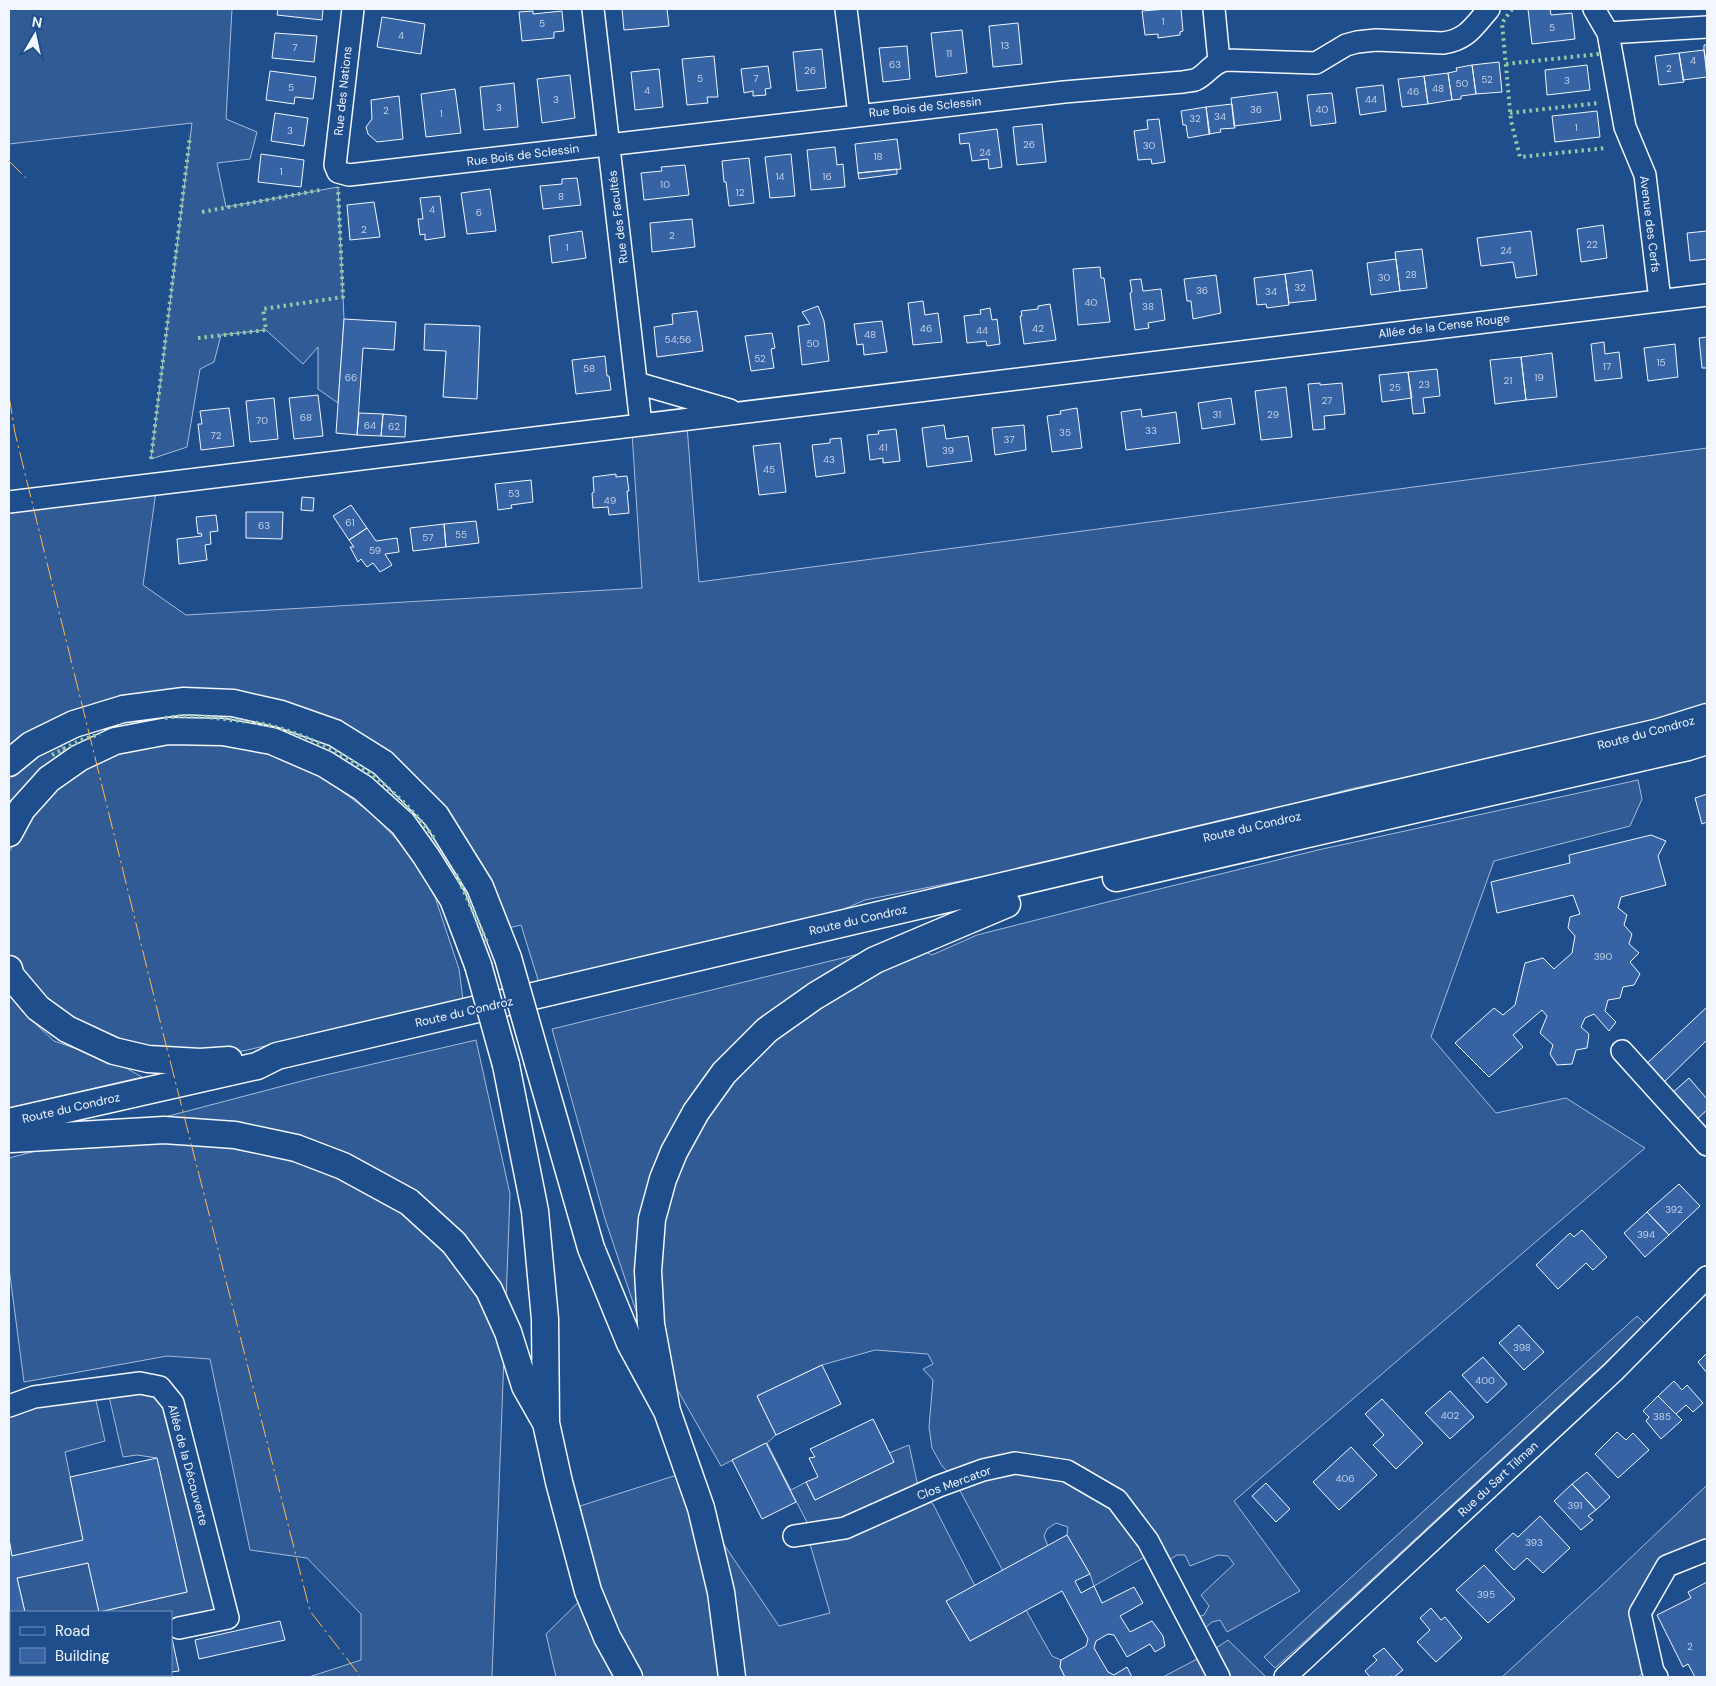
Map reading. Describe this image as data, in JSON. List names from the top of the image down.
{
  "streets": {
    "main road": ["Route du Condroz"],
    "street": [
      "Rue des Nations",
      "Rue Bois de Sclessin",
      "Rue des Facultés",
      "Avenue des Cerfs",
      "Allée de la Cense Rouge",
      "Allée de la Découverte",
      "Rue du Sart Tilman",
      "Clos Mercator"
    ]
  },
  "crossings": [
    ["Rue des Nations", "Rue Bois de Sclessin"],
    ["Rue Bois de Sclessin", "Rue des Facultés"],
    ["Rue des Facultés", "Allée de la Cense Rouge"],
    ["Avenue des Cerfs", "Allée de la Cense Rouge"]
  ],
  "house_numbers": [
    "1",
    "5",
    "5",
    "4",
    "13",
    "7",
    "11",
    "4",
    "63",
    "2",
    "26",
    "5",
    "7",
    "52",
    "3",
    "50",
    "5",
    "48",
    "4",
    "46",
    "3",
    "44",
    "3",
    "36",
    "40",
    "2",
    "1",
    "34",
    "32",
    "1",
    "3",
    "26",
    "30",
    "24",
    "18",
    "1",
    "14",
    "16",
    "10",
    "12",
    "8",
    "4",
    "6",
    "2",
    "2",
    "22",
    "1",
    "24",
    "28",
    "30",
    "32",
    "36",
    "34",
    "40",
    "38",
    "46",
    "42",
    "44",
    "48",
    "54;56",
    "50",
    "52",
    "15",
    "17",
    "58",
    "66",
    "19",
    "21",
    "23",
    "25",
    "27",
    "31",
    "29",
    "68",
    "70",
    "64",
    "62",
    "33",
    "35",
    "72",
    "37",
    "41",
    "39",
    "43",
    "45",
    "53",
    "49",
    "61",
    "63",
    "55",
    "57",
    "59",
    "390",
    "392",
    "394",
    "398",
    "400",
    "402",
    "385",
    "406",
    "391",
    "393",
    "395",
    "2"
  ],
  "legend": ["Road", "Building"],
  "north": "top"
}
